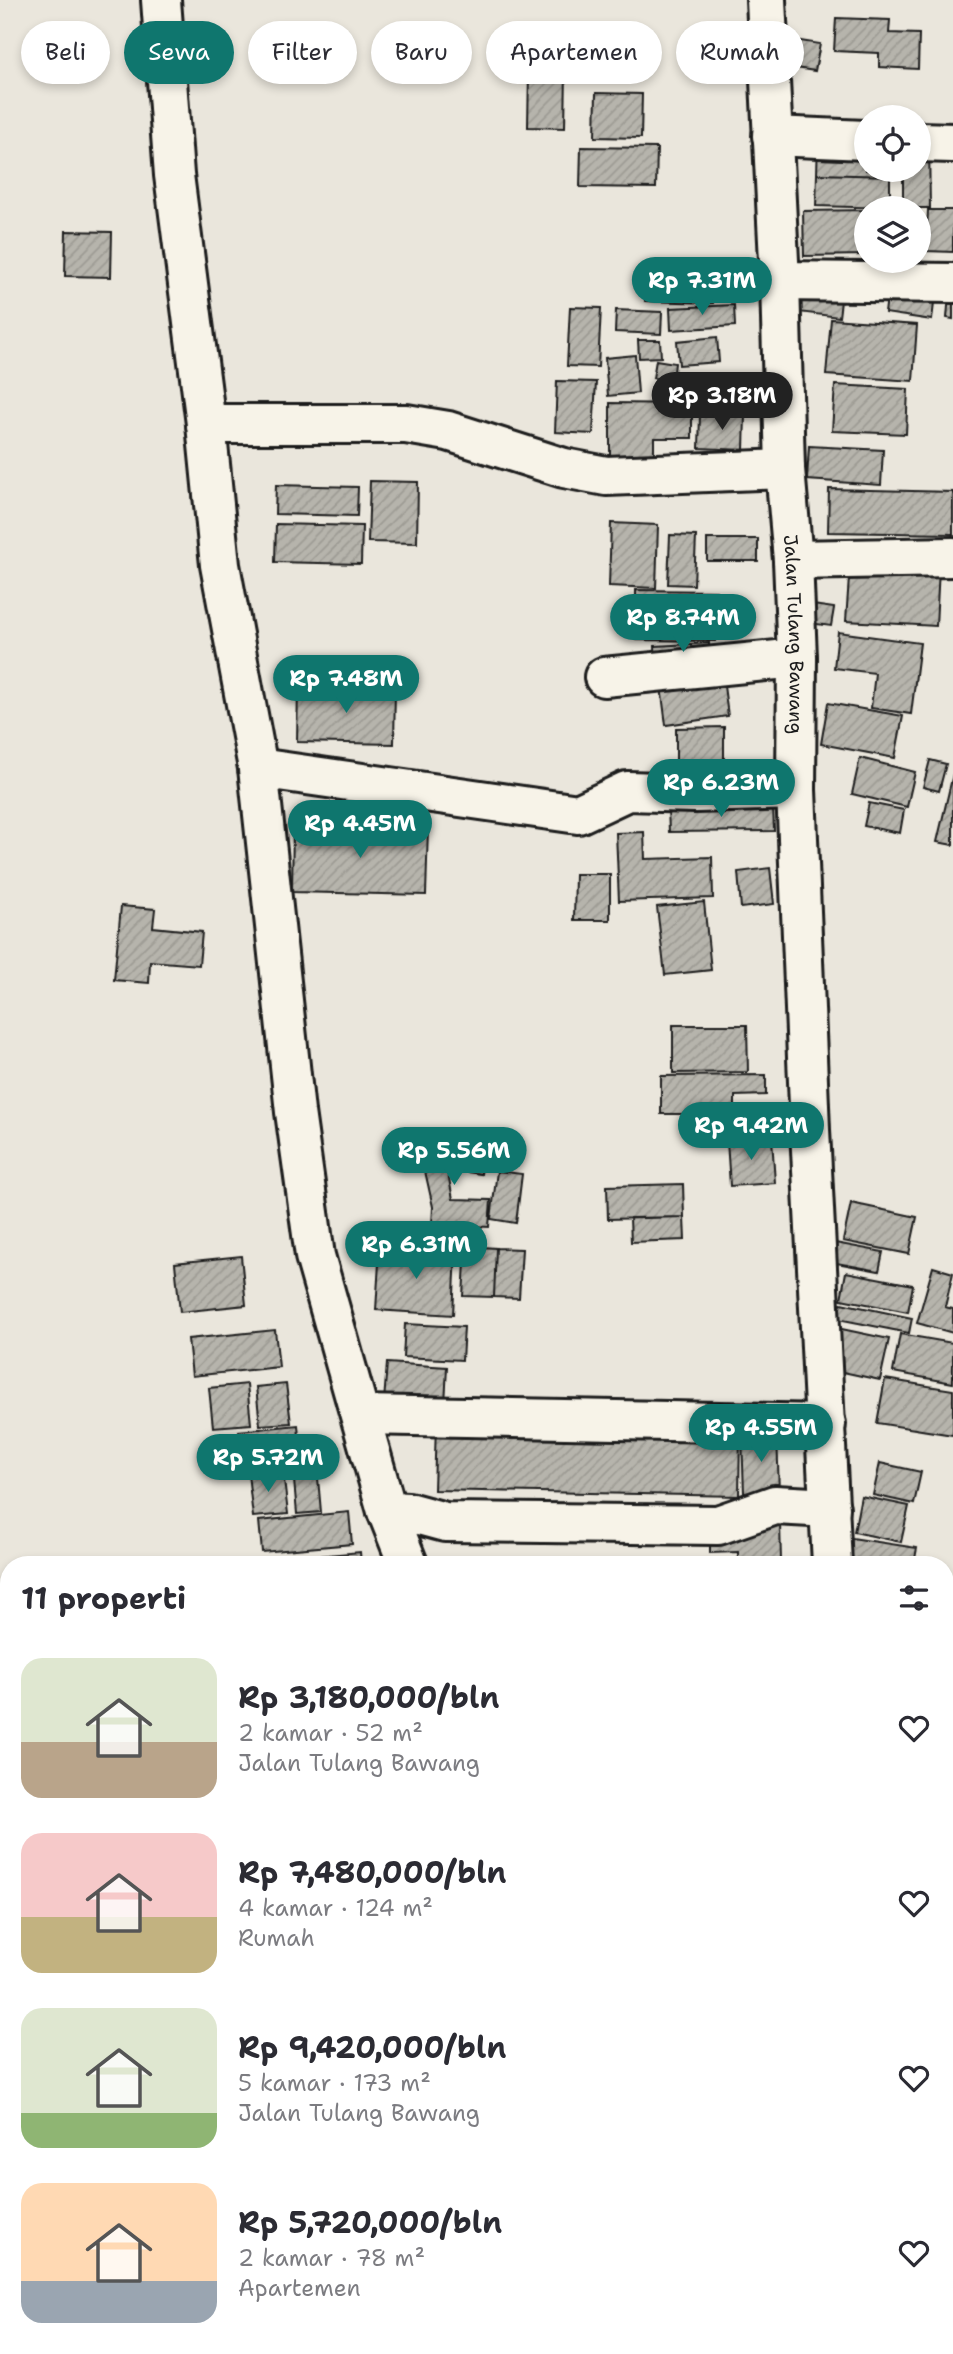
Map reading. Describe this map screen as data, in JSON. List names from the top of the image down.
{
  "streets": {
    "street": ["Jalan Tulang Bawang"]
  },
  "page": {
    "chip": [
      "Beli",
      "Sewa",
      "Filter",
      "Baru",
      "Apartemen",
      "Rumah"
    ],
    "price": [
      "Rp 7.31M",
      "Rp 3.18M",
      "Rp 8.74M",
      "Rp 7.48M",
      "Rp 6.23M",
      "Rp 4.45M",
      "Rp 9.42M",
      "Rp 5.56M",
      "Rp 6.31M",
      "Rp 4.55M",
      "Rp 5.72M"
    ],
    "heading": "11 properti",
    "list": [
      {
        "name": "Rp 3,180,000/bln",
        "note": "2 kamar · 52 m² · Jalan Tulang Bawang"
      },
      {
        "name": "Rp 7,480,000/bln",
        "note": "4 kamar · 124 m² · Rumah"
      },
      {
        "name": "Rp 9,420,000/bln",
        "note": "5 kamar · 173 m² · Jalan Tulang Bawang"
      },
      {
        "name": "Rp 5,720,000/bln",
        "note": "2 kamar · 78 m² · Apartemen"
      }
    ]
  }
}
